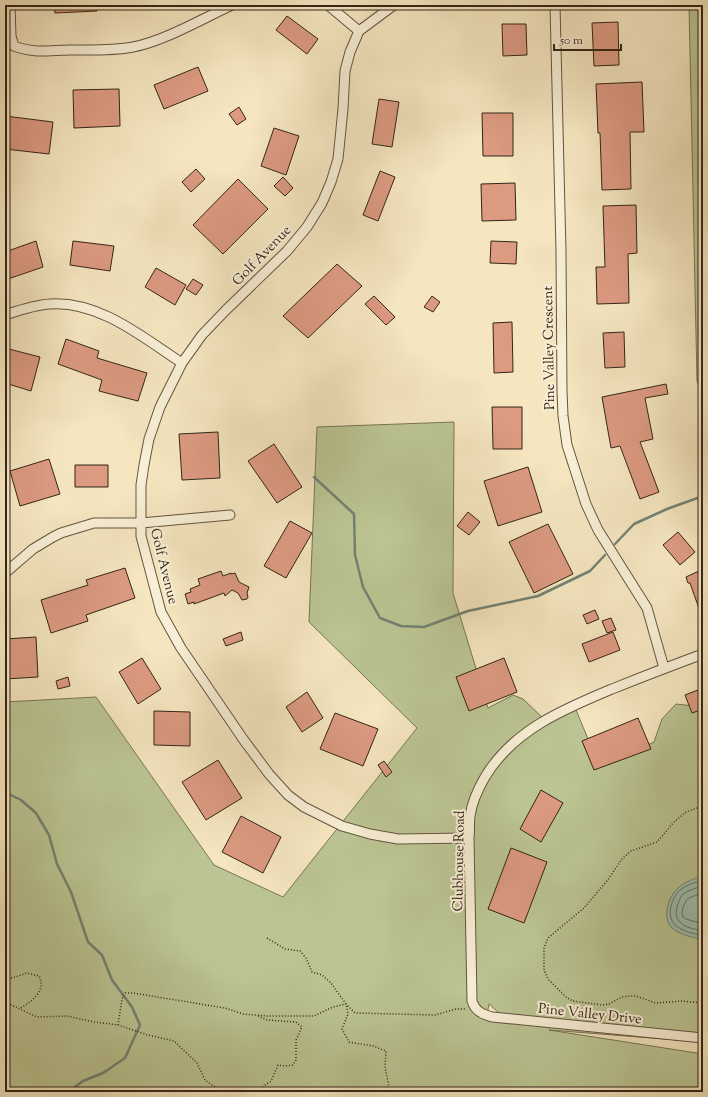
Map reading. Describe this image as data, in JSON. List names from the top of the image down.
{
  "streets": {
    "street": [
      "Golf Avenue",
      "Pine Valley Crescent",
      "Clubhouse Road",
      "Pine Valley Drive"
    ]
  },
  "crossings": [
    ["Golf Avenue", "Clubhouse Road"],
    ["Pine Valley Crescent", "Clubhouse Road"],
    ["Clubhouse Road", "Pine Valley Drive"]
  ],
  "scale_bar": "50 m"
}
